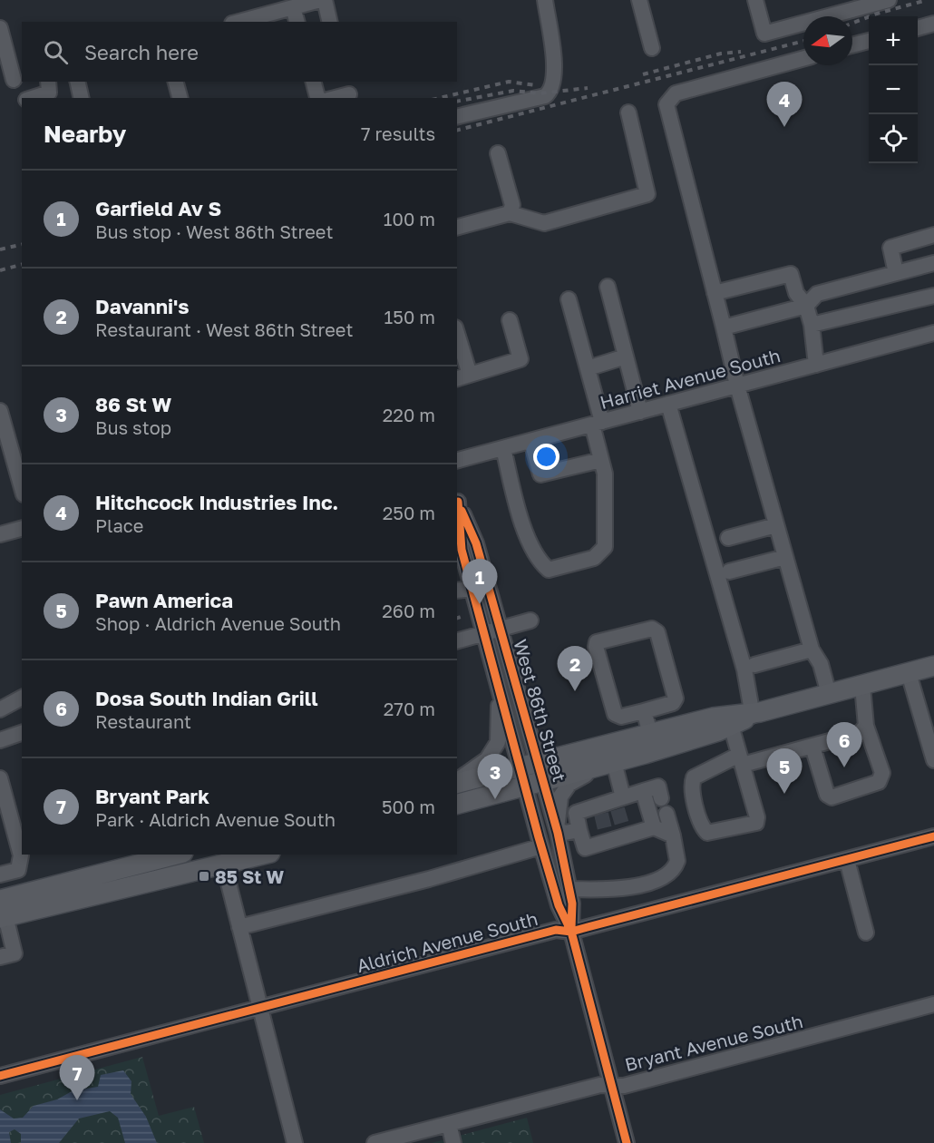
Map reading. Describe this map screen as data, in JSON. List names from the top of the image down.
{
  "streets": {
    "street": [
      "Harriet Avenue South",
      "West 86th Street",
      "Aldrich Avenue South",
      "Bryant Avenue South"
    ]
  },
  "crossings": [
    ["West 86th Street", "Aldrich Avenue South"],
    ["West 86th Street", "Bryant Avenue South"]
  ],
  "places": {
    "transit": ["85 St W"]
  },
  "north": "left",
  "page": {
    "map_buttons": ["+", "−"],
    "search": "Search here",
    "pins": [
      "4",
      "1",
      "2",
      "6",
      "5",
      "3",
      "7"
    ],
    "heading": ["Nearby", "7 results"],
    "list": [
      {
        "mark": "1",
        "name": "Garfield Av S",
        "note": "Bus stop · West 86th Street",
        "value": "100 m"
      },
      {
        "mark": "2",
        "name": "Davanni's",
        "note": "Restaurant · West 86th Street",
        "value": "150 m"
      },
      {
        "mark": "3",
        "name": "86 St W",
        "note": "Bus stop",
        "value": "220 m"
      },
      {
        "mark": "4",
        "name": "Hitchcock Industries Inc.",
        "note": "Place",
        "value": "250 m"
      },
      {
        "mark": "5",
        "name": "Pawn America",
        "note": "Shop · Aldrich Avenue South",
        "value": "260 m"
      },
      {
        "mark": "6",
        "name": "Dosa South Indian Grill",
        "note": "Restaurant",
        "value": "270 m"
      },
      {
        "mark": "7",
        "name": "Bryant Park",
        "note": "Park · Aldrich Avenue South",
        "value": "500 m"
      }
    ]
  }
}
